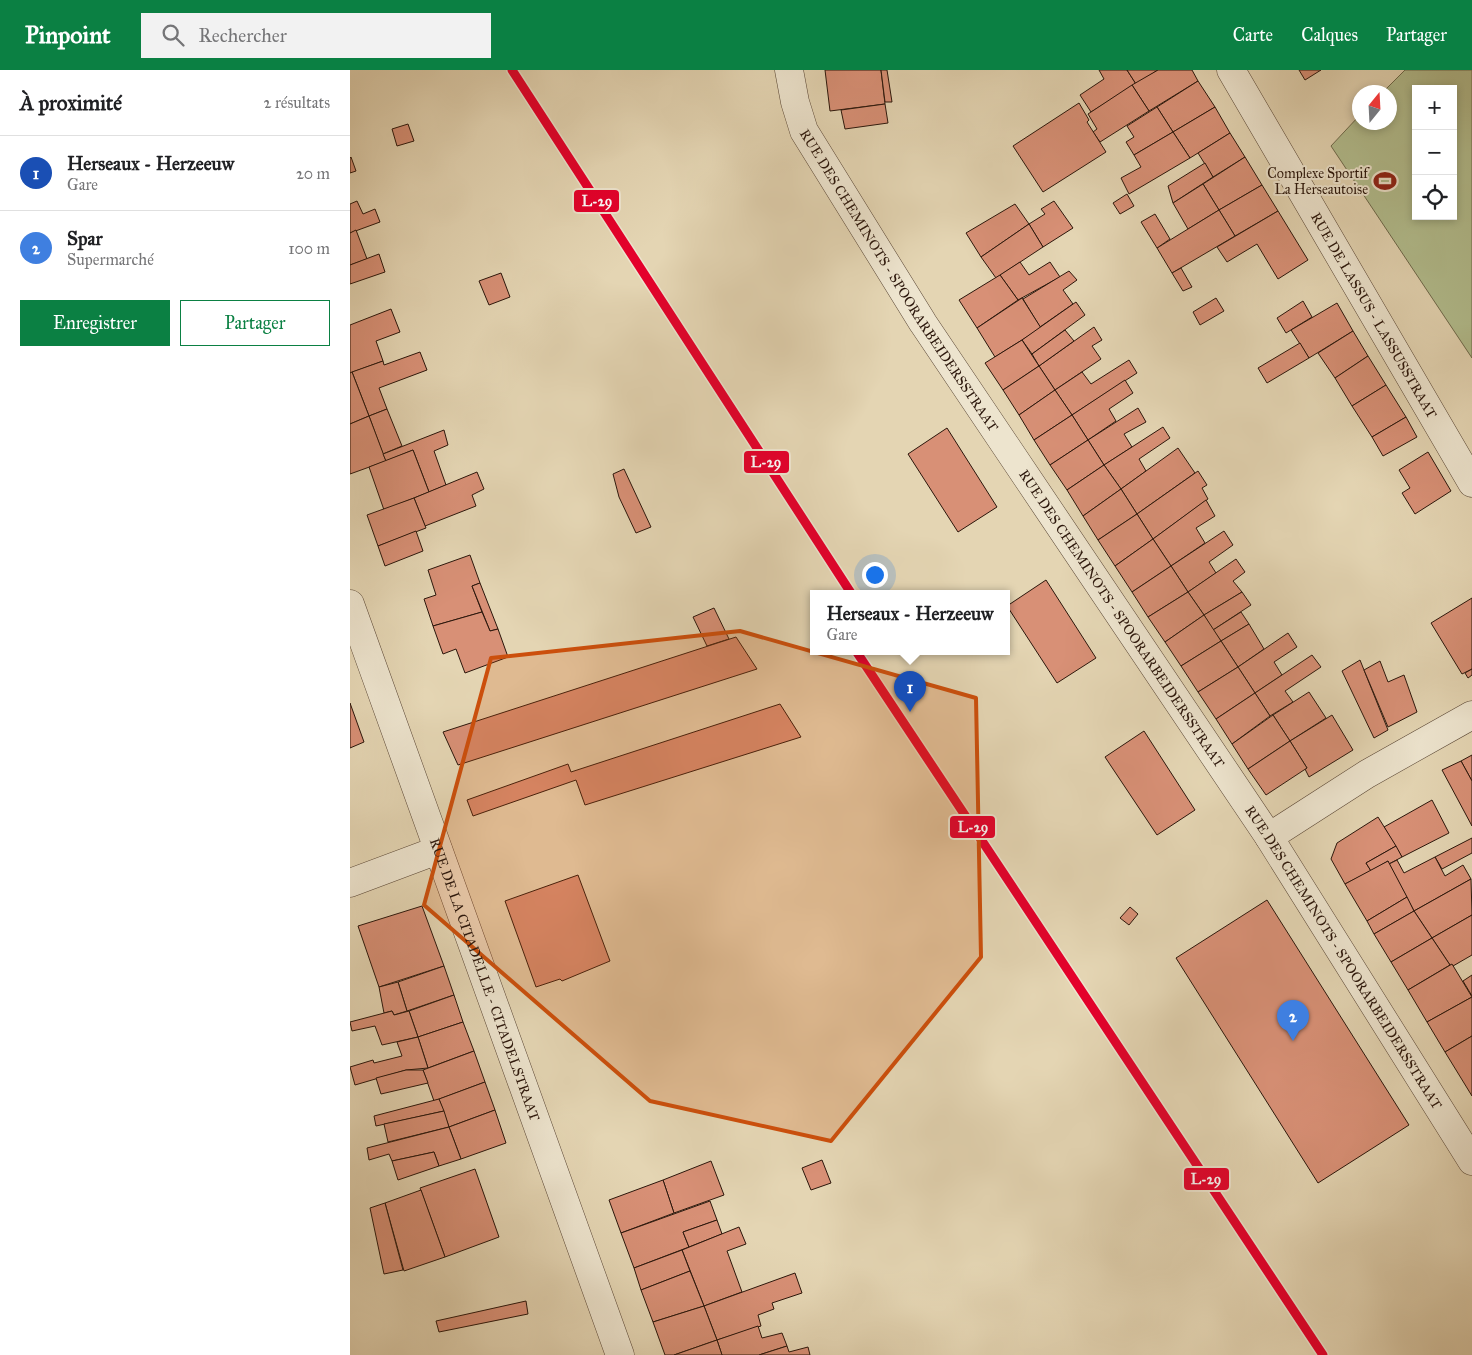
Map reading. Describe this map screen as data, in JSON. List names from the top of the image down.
{
  "streets": {
    "street": ["RUE DES CHEMINOTS - SPOORARBEIDERSSTRAAT", "RUE DE LASSUS - LASSUSSTRAAT", "RUE DE LA CITADELLE - CITADELSTRAAT"]
  },
  "places": {
    "sports": ["Complexe Sportif La Herseautoise"]
  },
  "lines": ["transit line L-29"],
  "north": "top",
  "page": {
    "header": "Pinpoint",
    "search": "Rechercher",
    "nav": ["Carte", "Calques", "Partager"],
    "heading": ["À proximité", "2 résultats"],
    "map_buttons": ["+", "−"],
    "list": [
      {
        "mark": "1",
        "name": "Herseaux - Herzeeuw",
        "note": "Gare",
        "value": "20 m"
      },
      {
        "mark": "2",
        "name": "Spar",
        "note": "Supermarché",
        "value": "100 m"
      }
    ],
    "buttons": ["Enregistrer", "Partager"],
    "popup": ["Herseaux - Herzeeuw", "Gare"],
    "pins": ["1", "2"]
  }
}
